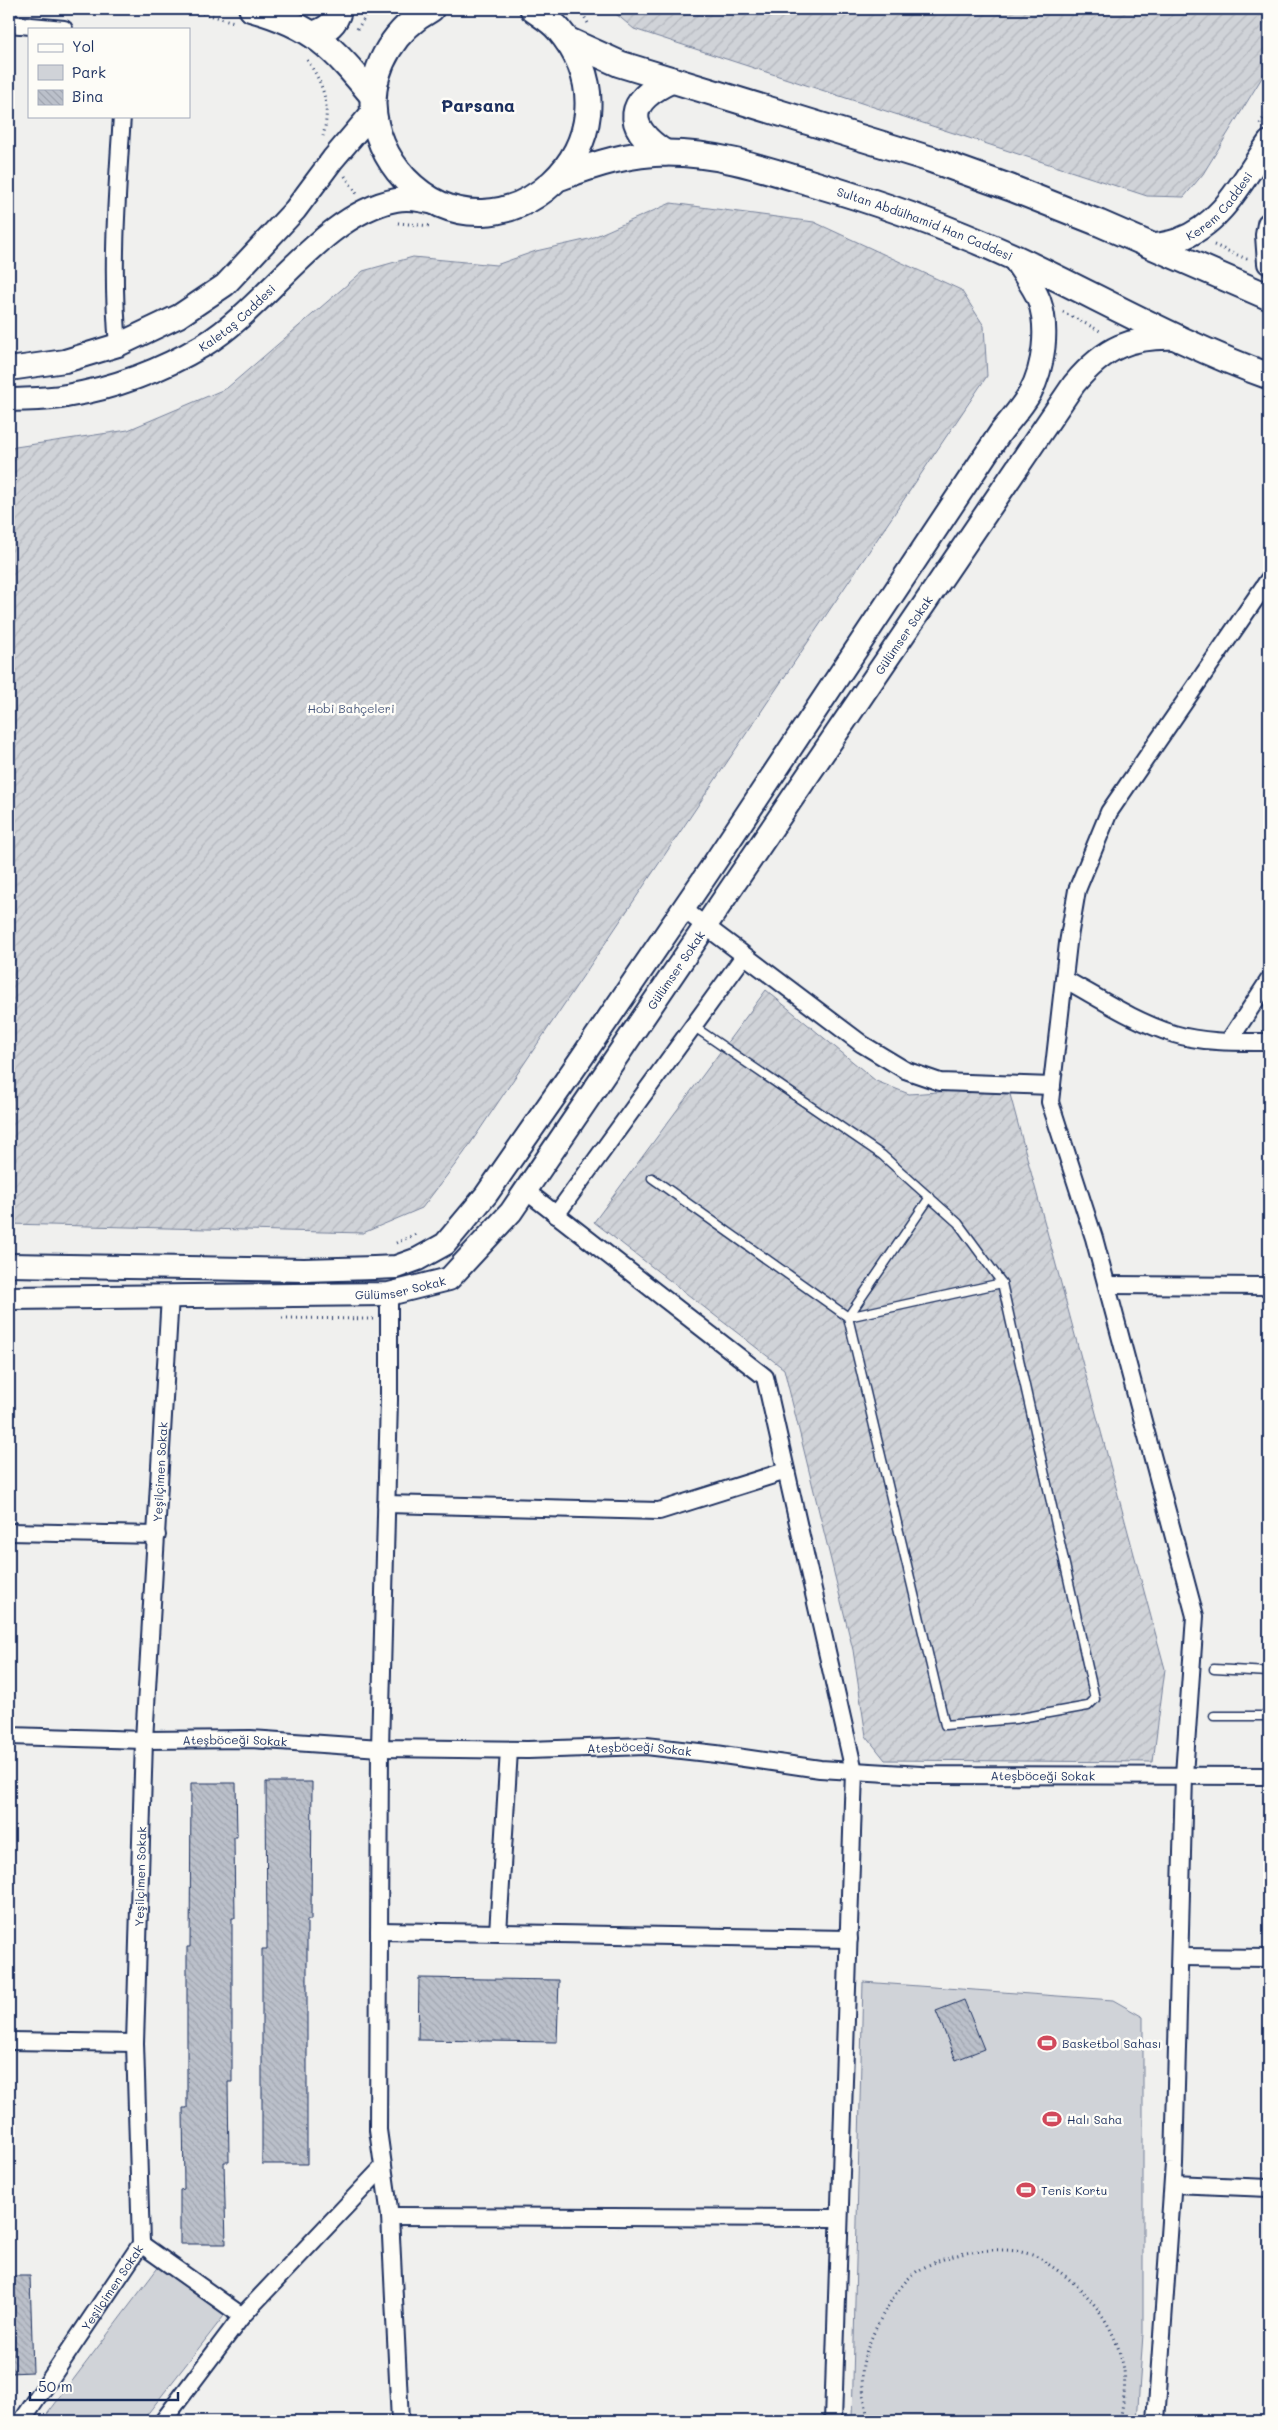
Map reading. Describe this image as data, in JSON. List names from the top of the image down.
{
  "streets": {
    "main road": ["Sultan Abdülhamid Han Caddesi"],
    "street": [
      "Kerem Caddesi",
      "Kaletaş Caddesi",
      "Gülümser Sokak",
      "Yeşilçimen Sokak",
      "Ateşböceği Sokak"
    ]
  },
  "crossings": [
    ["Sultan Abdülhamid Han Caddesi", "Gülümser Sokak"],
    ["Gülümser Sokak", "Yeşilçimen Sokak"],
    ["Yeşilçimen Sokak", "Ateşböceği Sokak"]
  ],
  "districts": ["Parsana"],
  "parks": ["Hobi Bahçeleri"],
  "places": {
    "sports": ["Basketbol Sahası", "Halı Saha", "Tenis Kortu"]
  },
  "legend": ["Yol", "Park", "Bina"],
  "scale_bar": "50 m"
}
